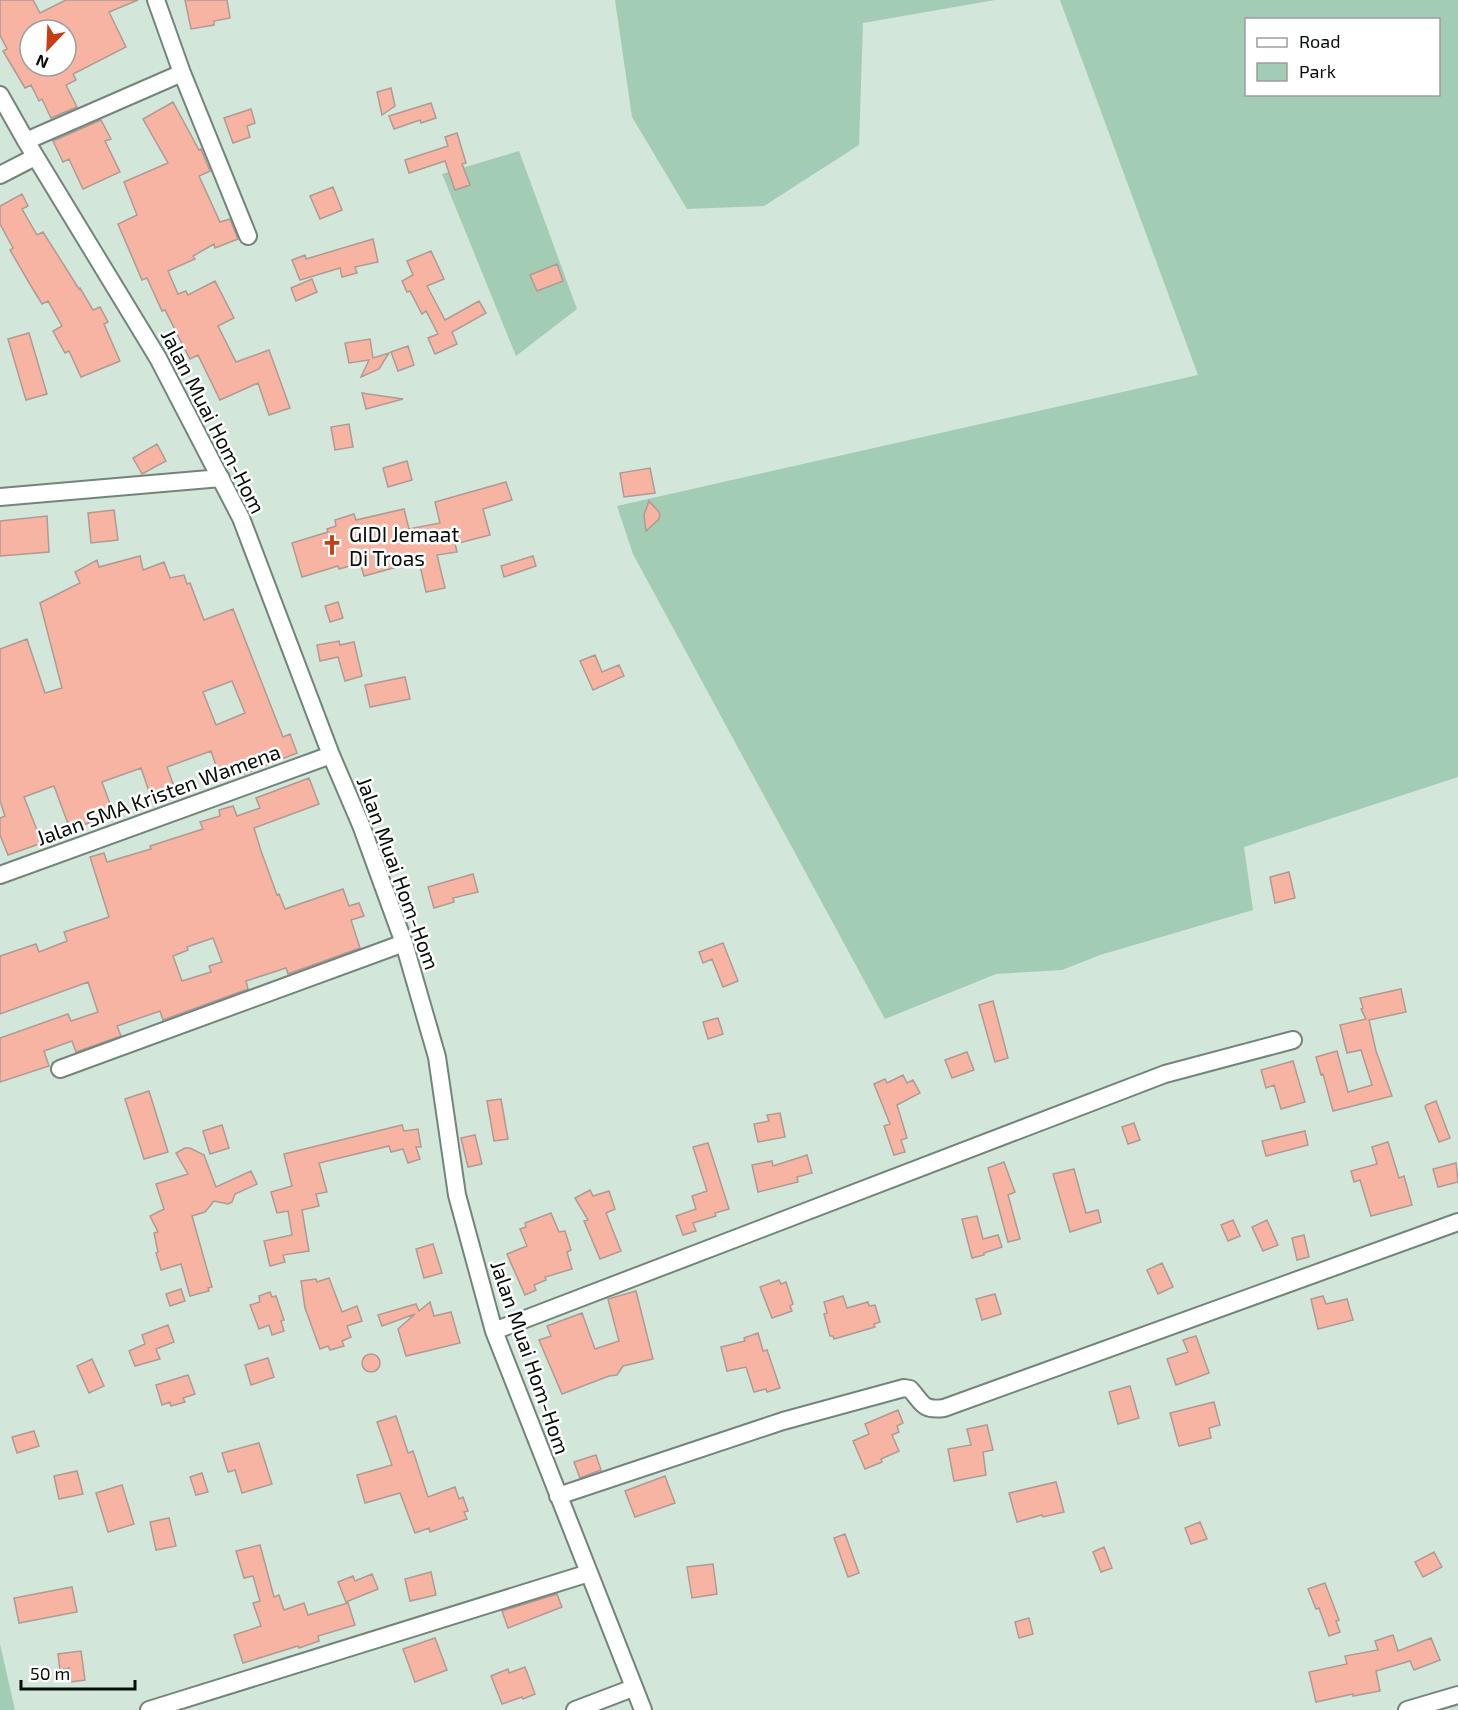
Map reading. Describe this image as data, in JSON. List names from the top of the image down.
{
  "streets": {
    "street": ["Jalan Muai Hom-Hom", "Jalan SMA Kristen Wamena"]
  },
  "crossings": [
    ["Jalan Muai Hom-Hom", "Jalan SMA Kristen Wamena"]
  ],
  "places": {
    "church": ["GIDI Jemaat Di Troas"]
  },
  "legend": ["Road", "Park"],
  "scale_bar": "50 m",
  "north": "bottom left"
}
